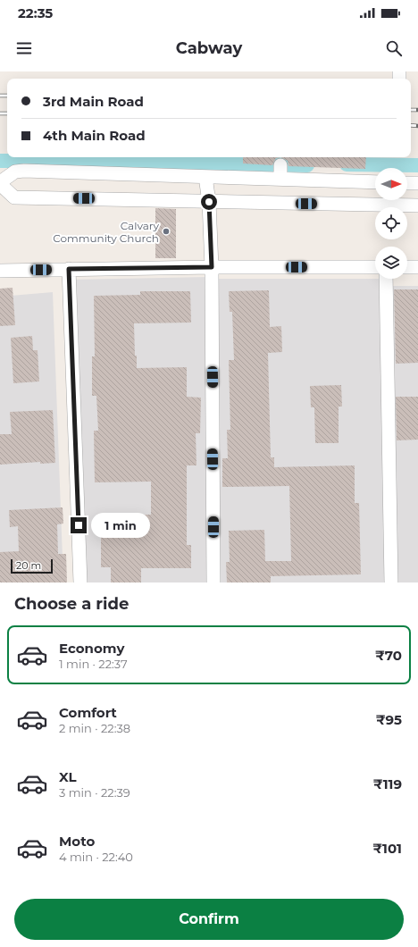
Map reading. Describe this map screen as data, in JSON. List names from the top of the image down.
{
  "places": ["Calvary Community Church"],
  "scale_bar": "20 m",
  "north": "right",
  "page": {
    "status": "22:35",
    "header": "Cabway",
    "banner": ["3rd Main Road", "4th Main Road"],
    "bubble": "1 min",
    "scale": "20 m",
    "heading": "Choose a ride",
    "list": [
      {
        "name": "Economy",
        "note": "1 min · 22:37",
        "value": "₹70"
      },
      {
        "name": "Comfort",
        "note": "2 min · 22:38",
        "value": "₹95"
      },
      {
        "name": "XL",
        "note": "3 min · 22:39",
        "value": "₹119"
      },
      {
        "name": "Moto",
        "note": "4 min · 22:40",
        "value": "₹101"
      }
    ],
    "buttons": "Confirm"
  }
}
